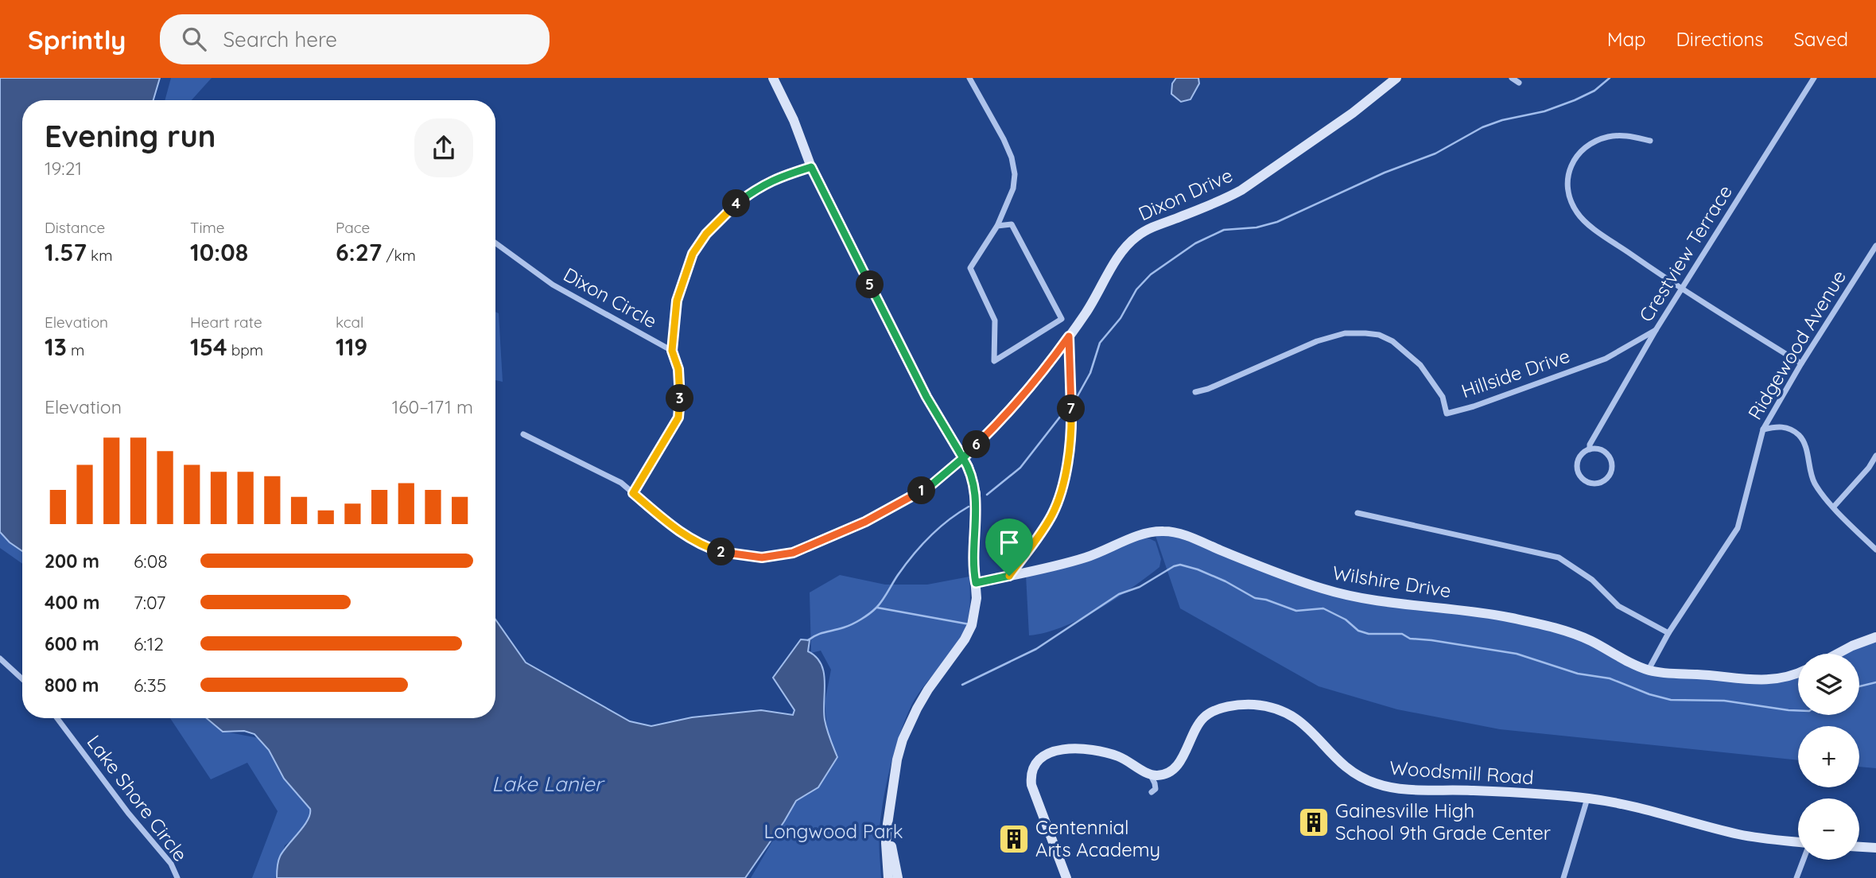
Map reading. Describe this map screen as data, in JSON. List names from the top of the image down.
{
  "streets": {
    "street": [
      "Dixon Drive",
      "Crestview Terrace",
      "Dixon Circle",
      "Ridgewood Avenue",
      "Hillside Drive",
      "Wilshire Drive",
      "Woodsmill Road",
      "Lake Shore Circle"
    ]
  },
  "crossings": [
    ["Dixon Drive", "Dixon Circle"],
    ["Crestview Terrace", "Hillside Drive"],
    ["Ridgewood Avenue", "Wilshire Drive"]
  ],
  "water": ["Lake Lanier"],
  "parks": ["Longwood Park"],
  "places": {
    "building": ["Gainesville High School 9th Grade Center", "Centennial Arts Academy"]
  },
  "page": {
    "header": "Sprintly",
    "search": "Search here",
    "nav": ["Map", "Directions", "Saved"],
    "heading": ["Evening run", "19:21"],
    "pins": [
      "4",
      "5",
      "3",
      "7",
      "6",
      "1",
      "2"
    ],
    "stats": [
      ["Distance", "1.57 km"],
      ["Time", "10:08"],
      ["Pace", "6:27 /km"],
      ["Elevation", "13 m"],
      ["Heart rate", "154 bpm"],
      ["kcal", "119"]
    ],
    "chart": ["Elevation", "160–171 m"],
    "list": [
      {
        "name": "200 m",
        "note": "6:08"
      },
      {
        "name": "400 m",
        "note": "7:07"
      },
      {
        "name": "600 m",
        "note": "6:12"
      },
      {
        "name": "800 m",
        "note": "6:35"
      }
    ],
    "map_buttons": ["+", "−"]
  }
}
